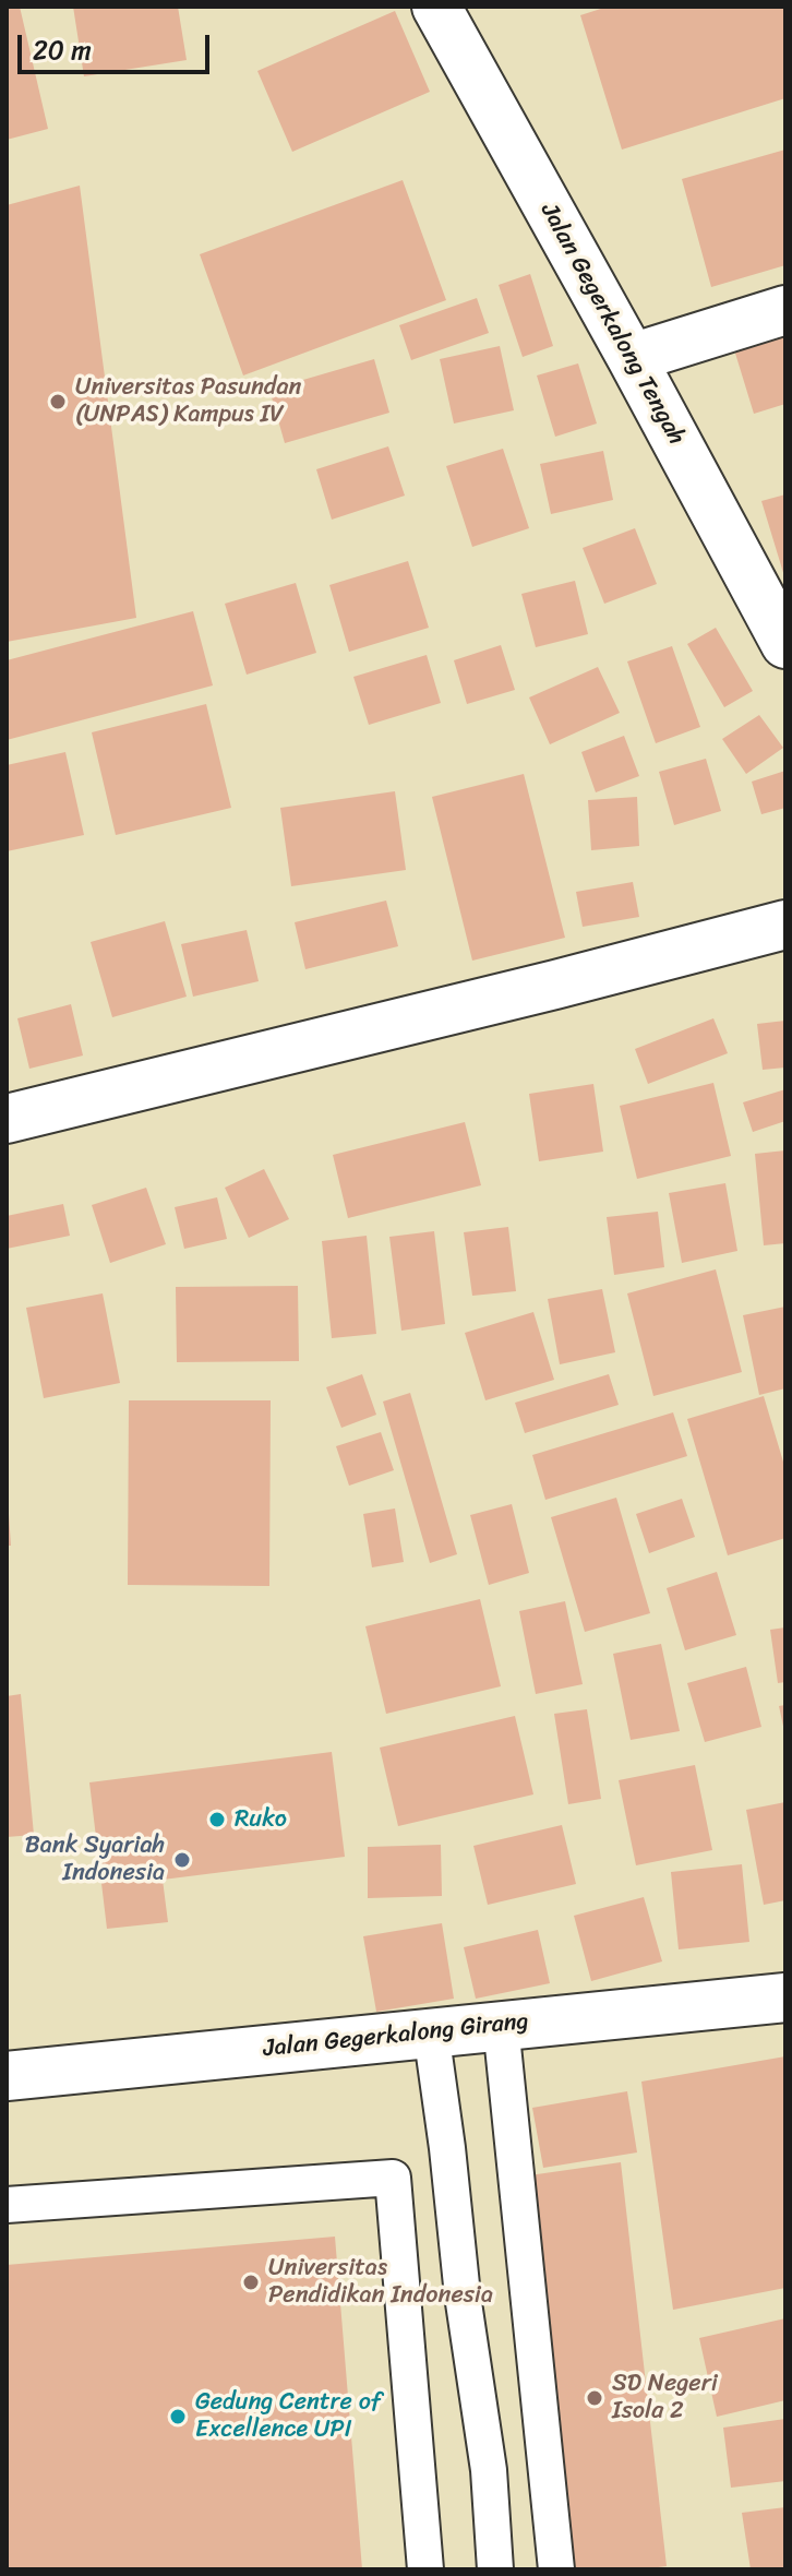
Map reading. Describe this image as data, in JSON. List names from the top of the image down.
{
  "streets": {
    "street": ["Jalan Gegerkalong Tengah", "Jalan Gegerkalong Girang"]
  },
  "places": [
    "Universitas Pasundan (UNPAS) Kampus IV",
    "Ruko",
    "Bank Syariah Indonesia",
    "Universitas Pendidikan Indonesia",
    "SD Negeri Isola 2",
    "Gedung Centre of Excellence UPI"
  ],
  "scale_bar": "20 m"
}
